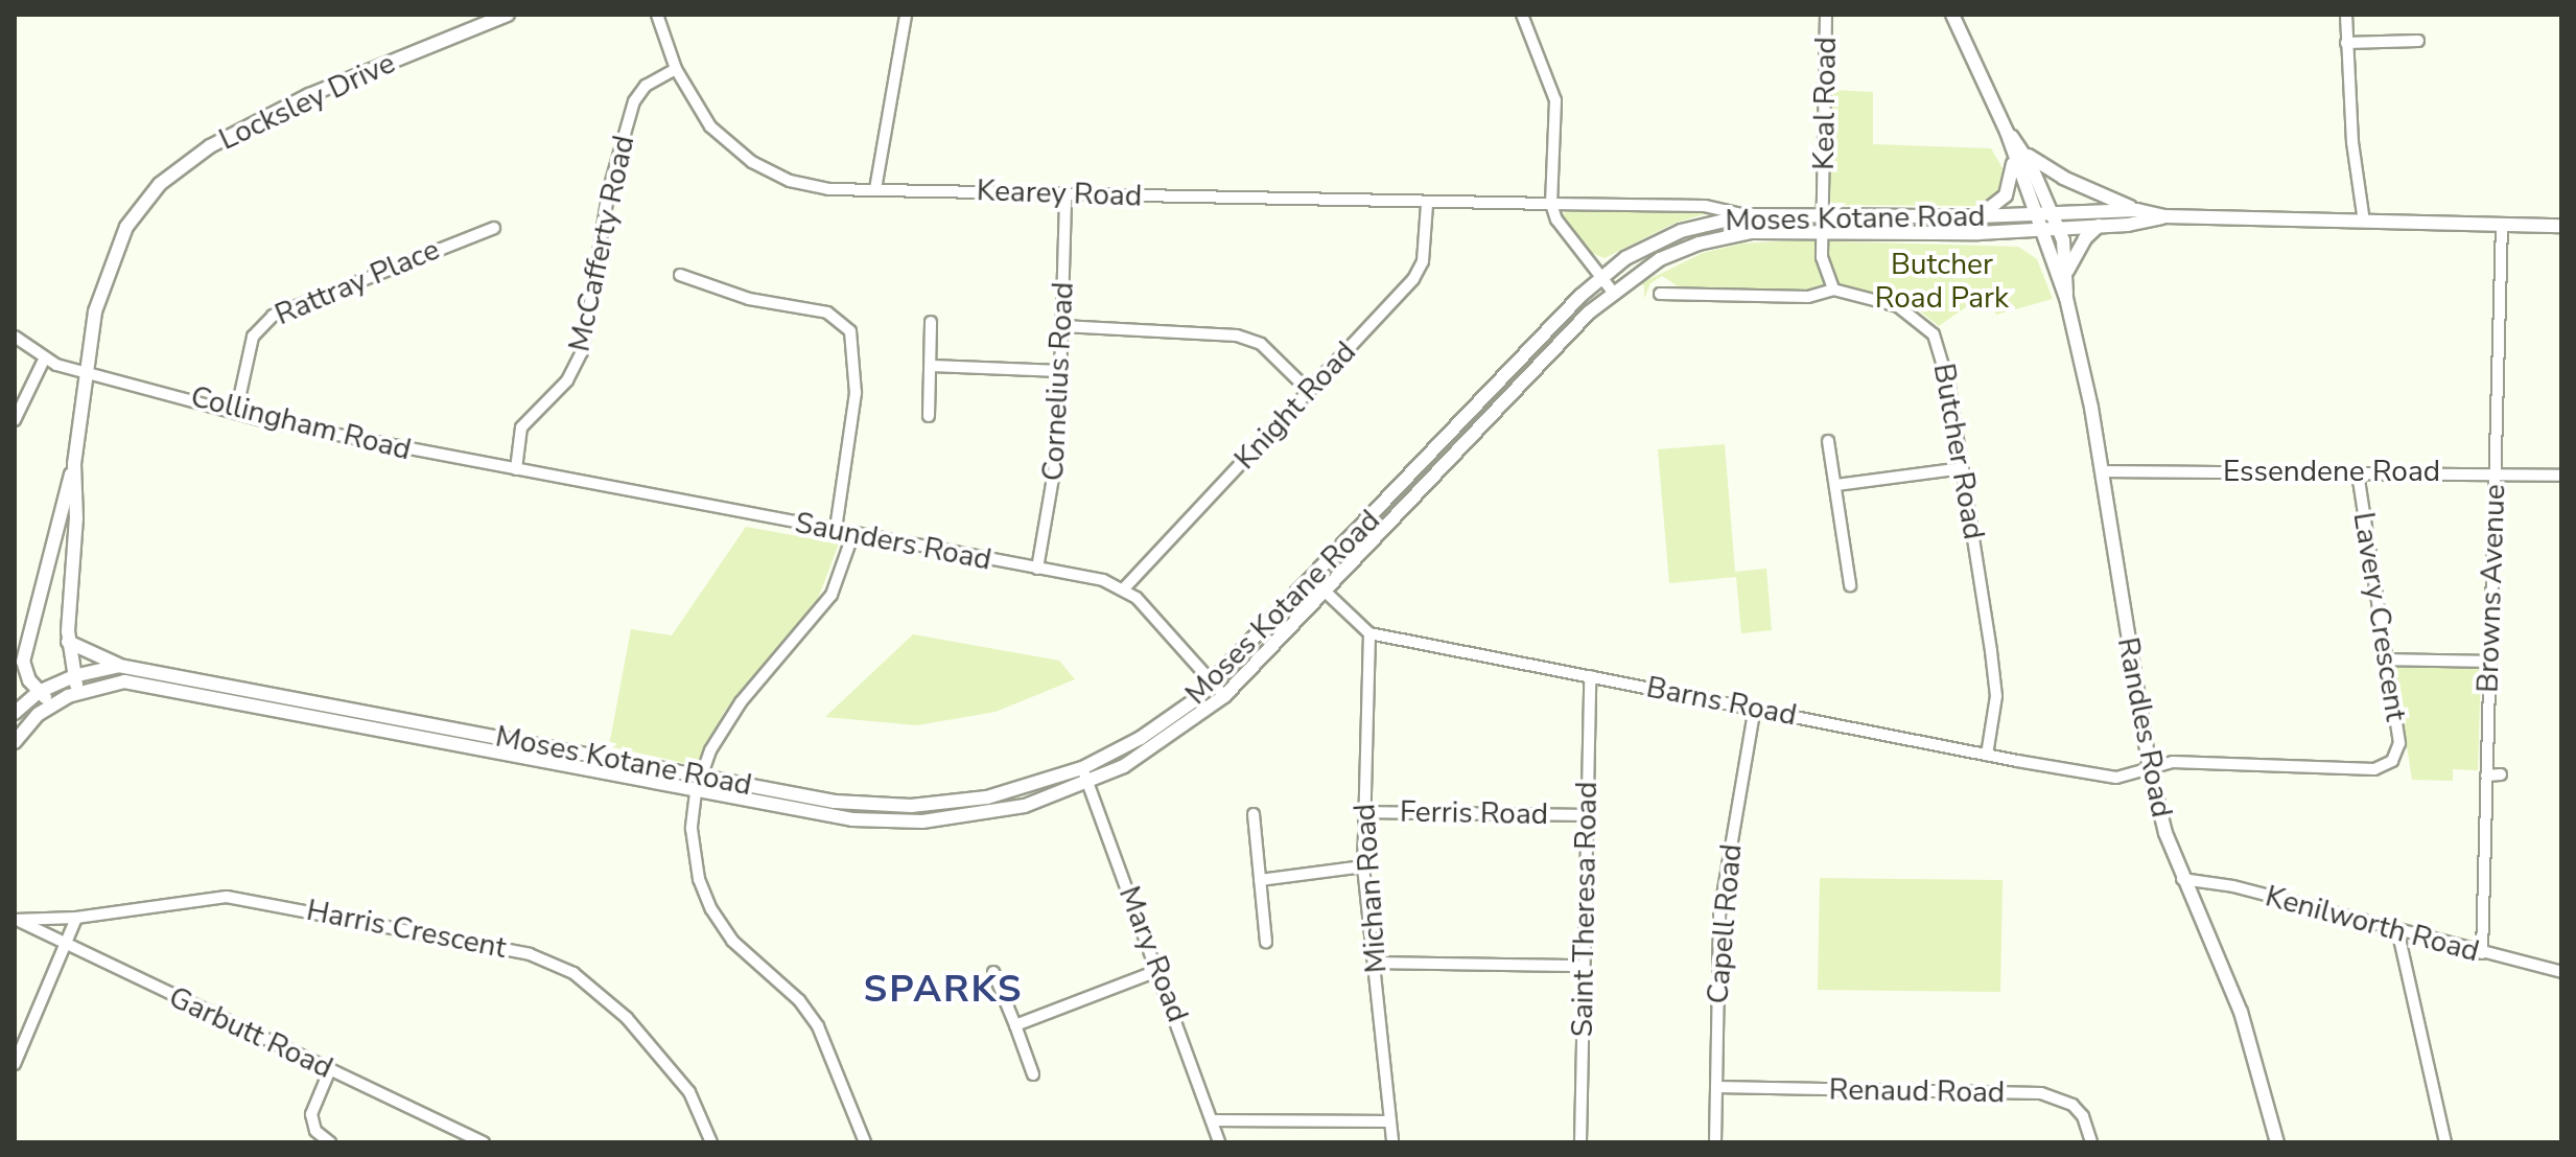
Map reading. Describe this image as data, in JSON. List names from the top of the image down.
{
  "streets": {
    "street": [
      "Locksley Drive",
      "Keal Road",
      "Kearey Road",
      "Moses Kotane Road",
      "McCafferty Road",
      "Rattray Place",
      "Cornelius Road",
      "Knight Road",
      "Collingham Road",
      "Butcher Road",
      "Essendene Road",
      "Saunders Road",
      "Browns Avenue",
      "Lavery Crescent",
      "Barns Road",
      "Randles Road",
      "Ferris Road",
      "Michan Road",
      "Saint Theresa Road",
      "Capell Road",
      "Kenilworth Road",
      "Harris Crescent",
      "Mary Road",
      "Garbutt Road",
      "Renaud Road"
    ]
  },
  "crossings": [
    ["Locksley Drive", "Moses Kotane Road"],
    ["Locksley Drive", "Collingham Road"],
    ["Keal Road", "Moses Kotane Road"],
    ["Keal Road", "Butcher Road"],
    ["Kearey Road", "Moses Kotane Road"],
    ["Kearey Road", "McCafferty Road"],
    ["Kearey Road", "Cornelius Road"],
    ["Kearey Road", "Knight Road"],
    ["Moses Kotane Road", "Browns Avenue"],
    ["Moses Kotane Road", "Randles Road"],
    ["Moses Kotane Road", "Mary Road"],
    ["McCafferty Road", "Collingham Road"],
    ["McCafferty Road", "Saunders Road"],
    ["Rattray Place", "Collingham Road"],
    ["Cornelius Road", "Saunders Road"],
    ["Knight Road", "Saunders Road"],
    ["Collingham Road", "Saunders Road"],
    ["Butcher Road", "Barns Road"],
    ["Essendene Road", "Browns Avenue"],
    ["Essendene Road", "Lavery Crescent"],
    ["Essendene Road", "Randles Road"],
    ["Browns Avenue", "Kenilworth Road"],
    ["Lavery Crescent", "Barns Road"],
    ["Lavery Crescent", "Randles Road"],
    ["Barns Road", "Randles Road"],
    ["Barns Road", "Michan Road"],
    ["Barns Road", "Saint Theresa Road"],
    ["Barns Road", "Capell Road"],
    ["Randles Road", "Kenilworth Road"],
    ["Ferris Road", "Michan Road"],
    ["Ferris Road", "Saint Theresa Road"],
    ["Capell Road", "Renaud Road"],
    ["Harris Crescent", "Garbutt Road"]
  ],
  "districts": ["SPARKS"],
  "parks": ["Butcher Road Park"]
}
